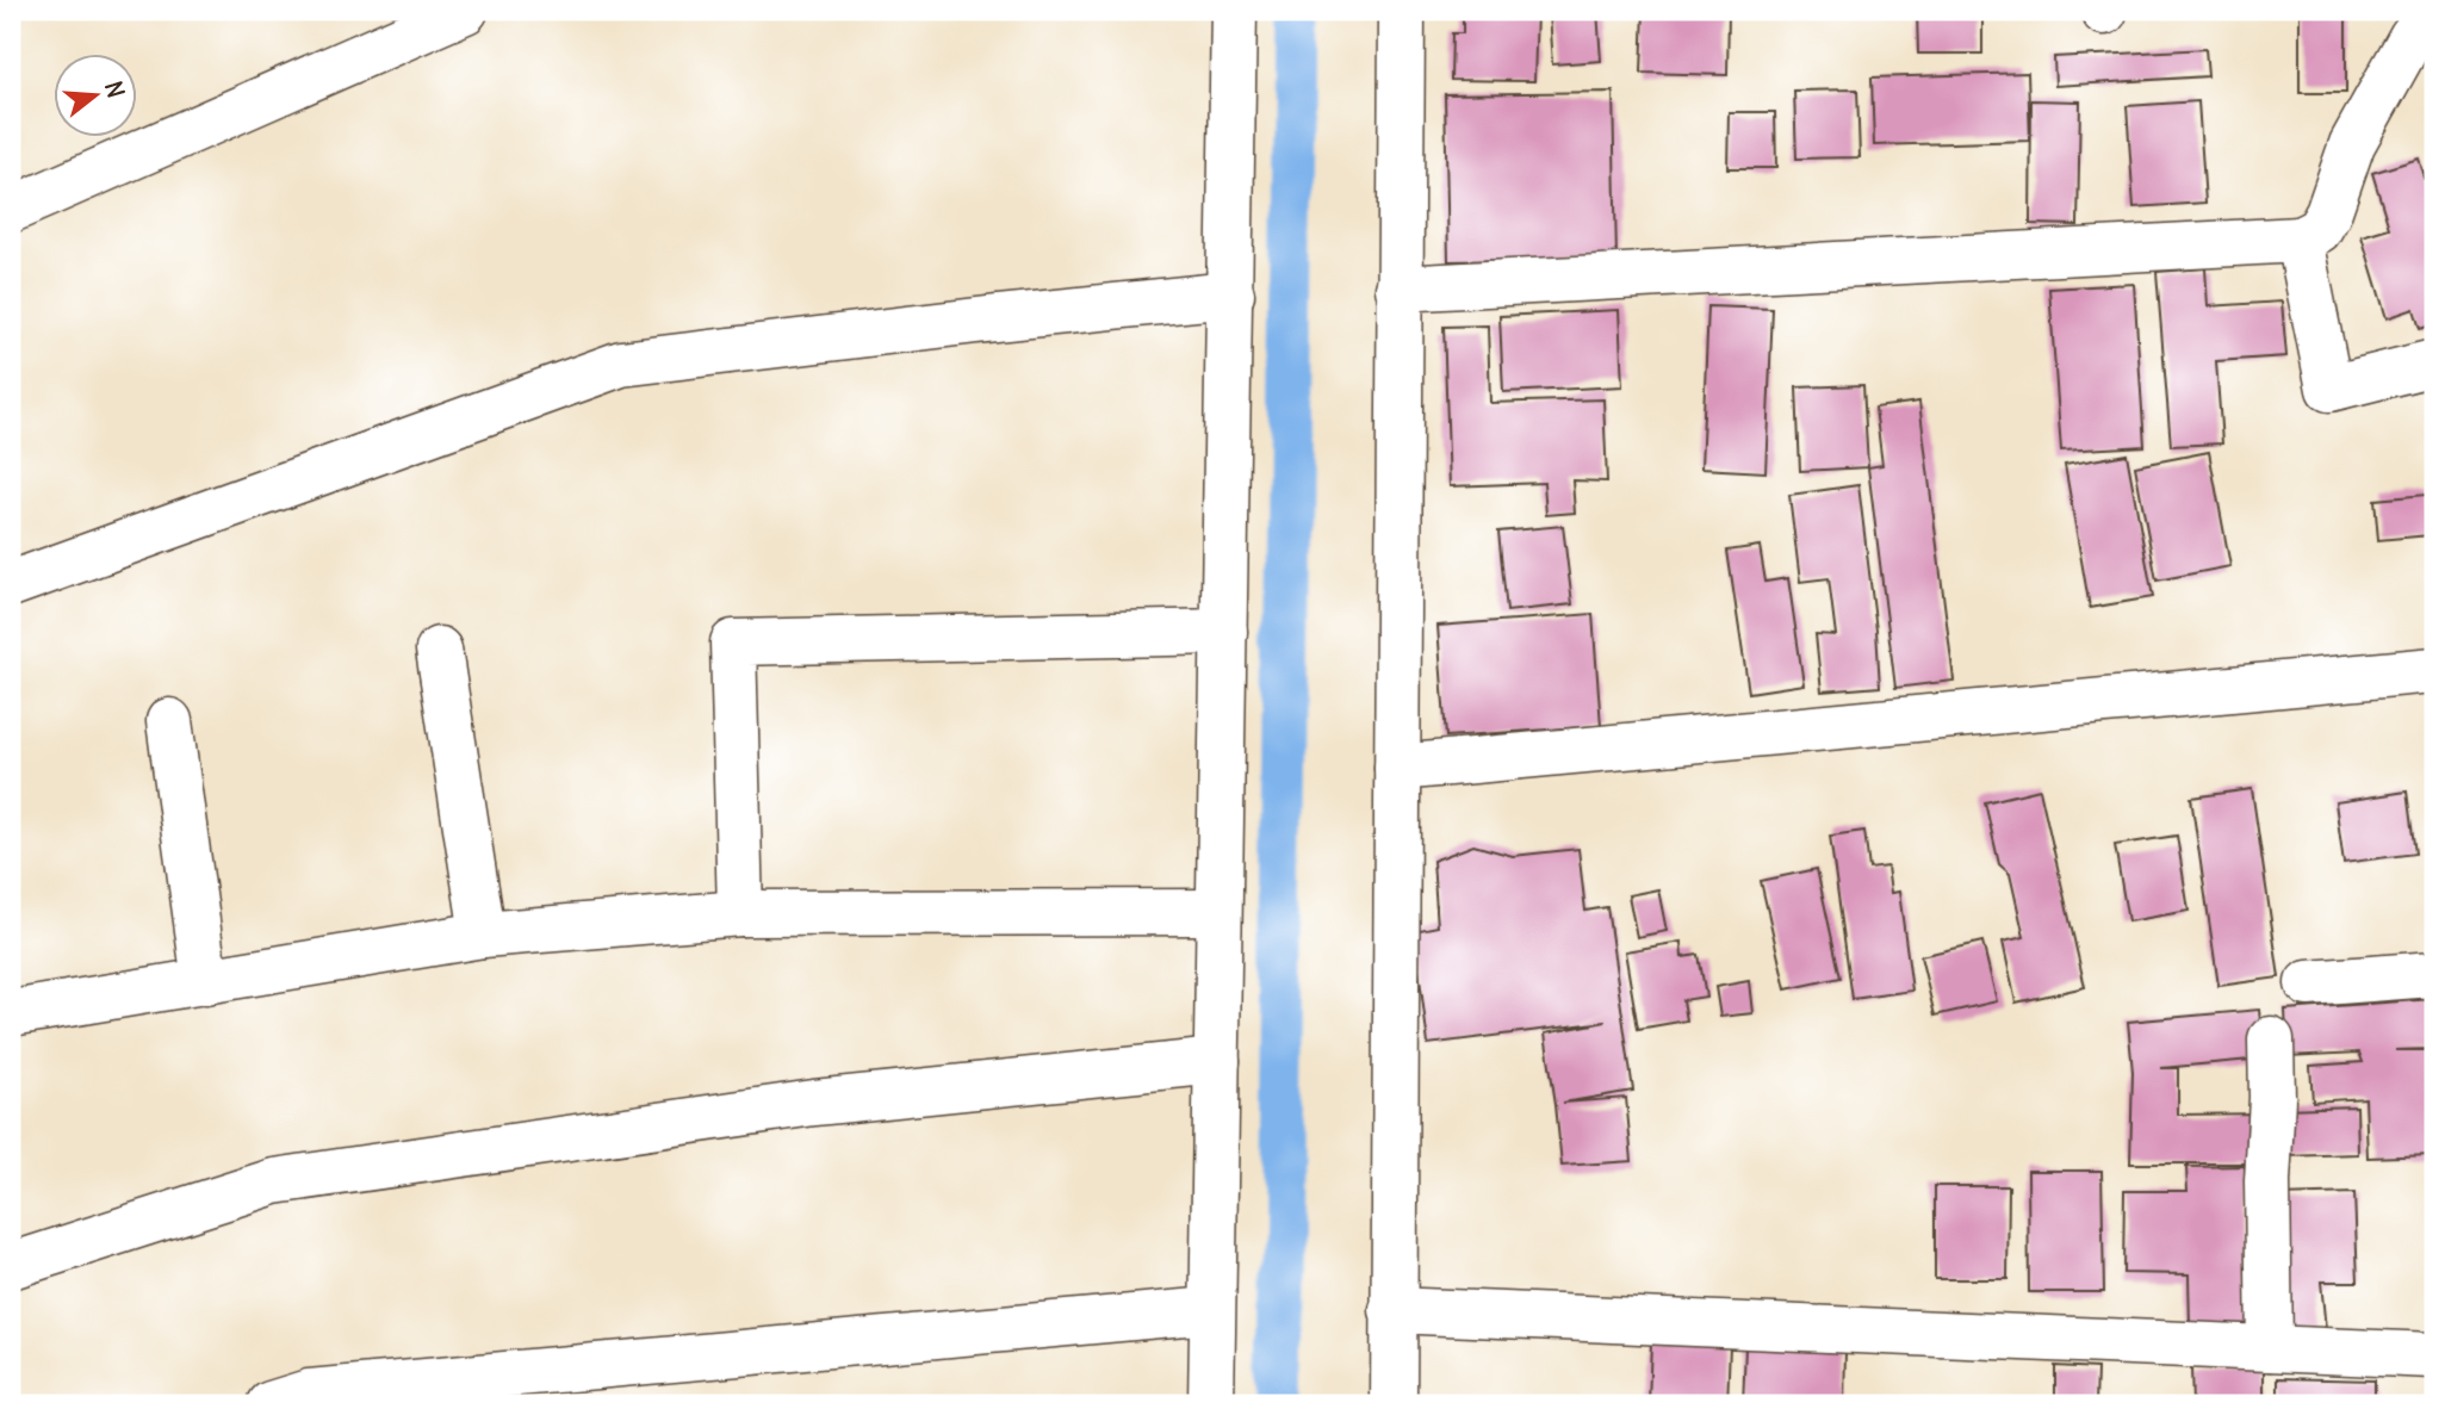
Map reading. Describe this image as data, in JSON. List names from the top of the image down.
{
  "north": "right"
}
